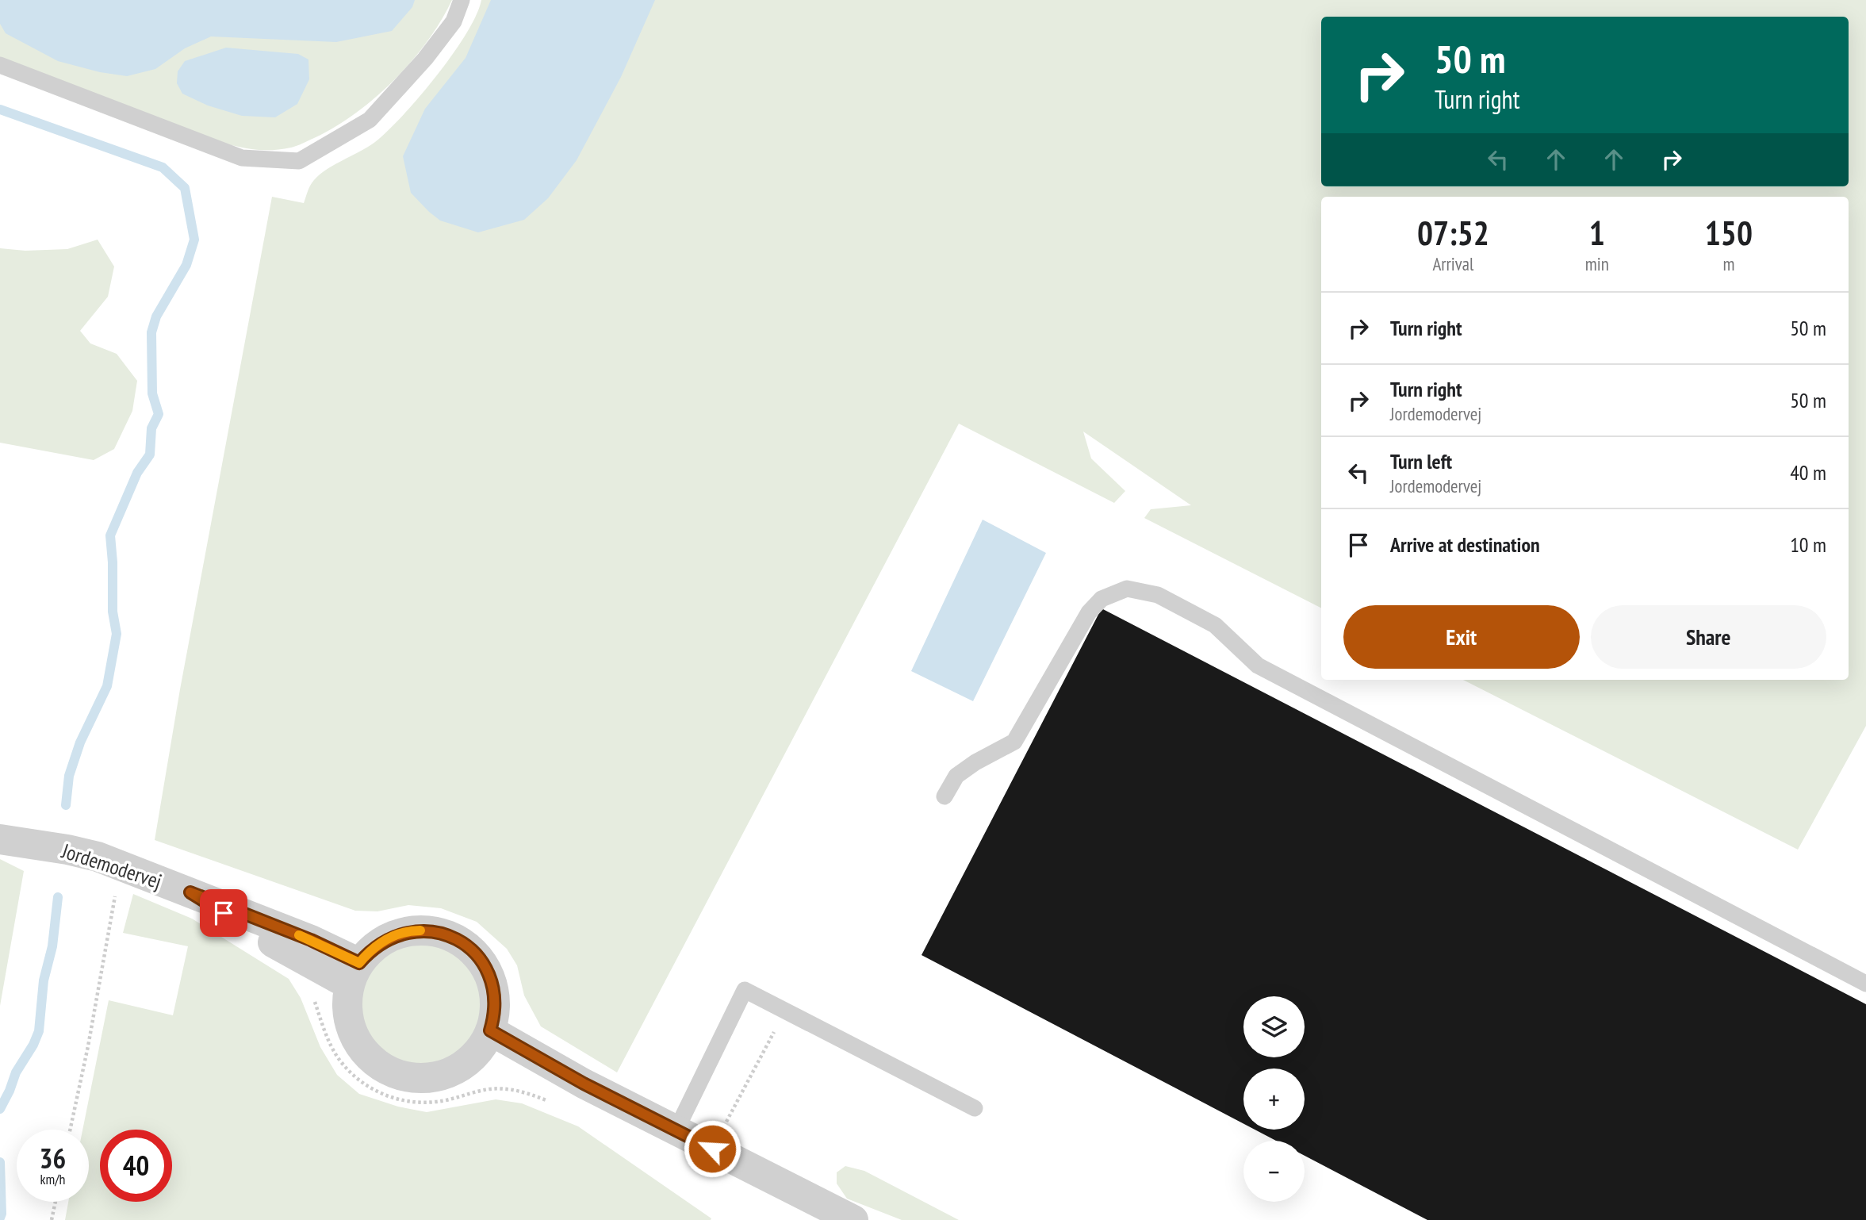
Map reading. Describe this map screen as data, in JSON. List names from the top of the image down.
{
  "streets": {
    "street": ["Jordemodervej"]
  },
  "page": {
    "turn": ["50 m", "Turn right"],
    "eta": [
      "07:52",
      "Arrival",
      "1",
      "min",
      "150",
      "m"
    ],
    "list": [
      {
        "name": "Turn right",
        "value": "50 m"
      },
      {
        "name": "Turn right",
        "note": "Jordemodervej",
        "value": "50 m"
      },
      {
        "name": "Turn left",
        "note": "Jordemodervej",
        "value": "40 m"
      },
      {
        "name": "Arrive at destination",
        "value": "10 m"
      }
    ],
    "buttons": ["Exit", "Share"],
    "map_buttons": ["+", "−"],
    "speed": "36 km/h",
    "limit": "40"
  }
}
